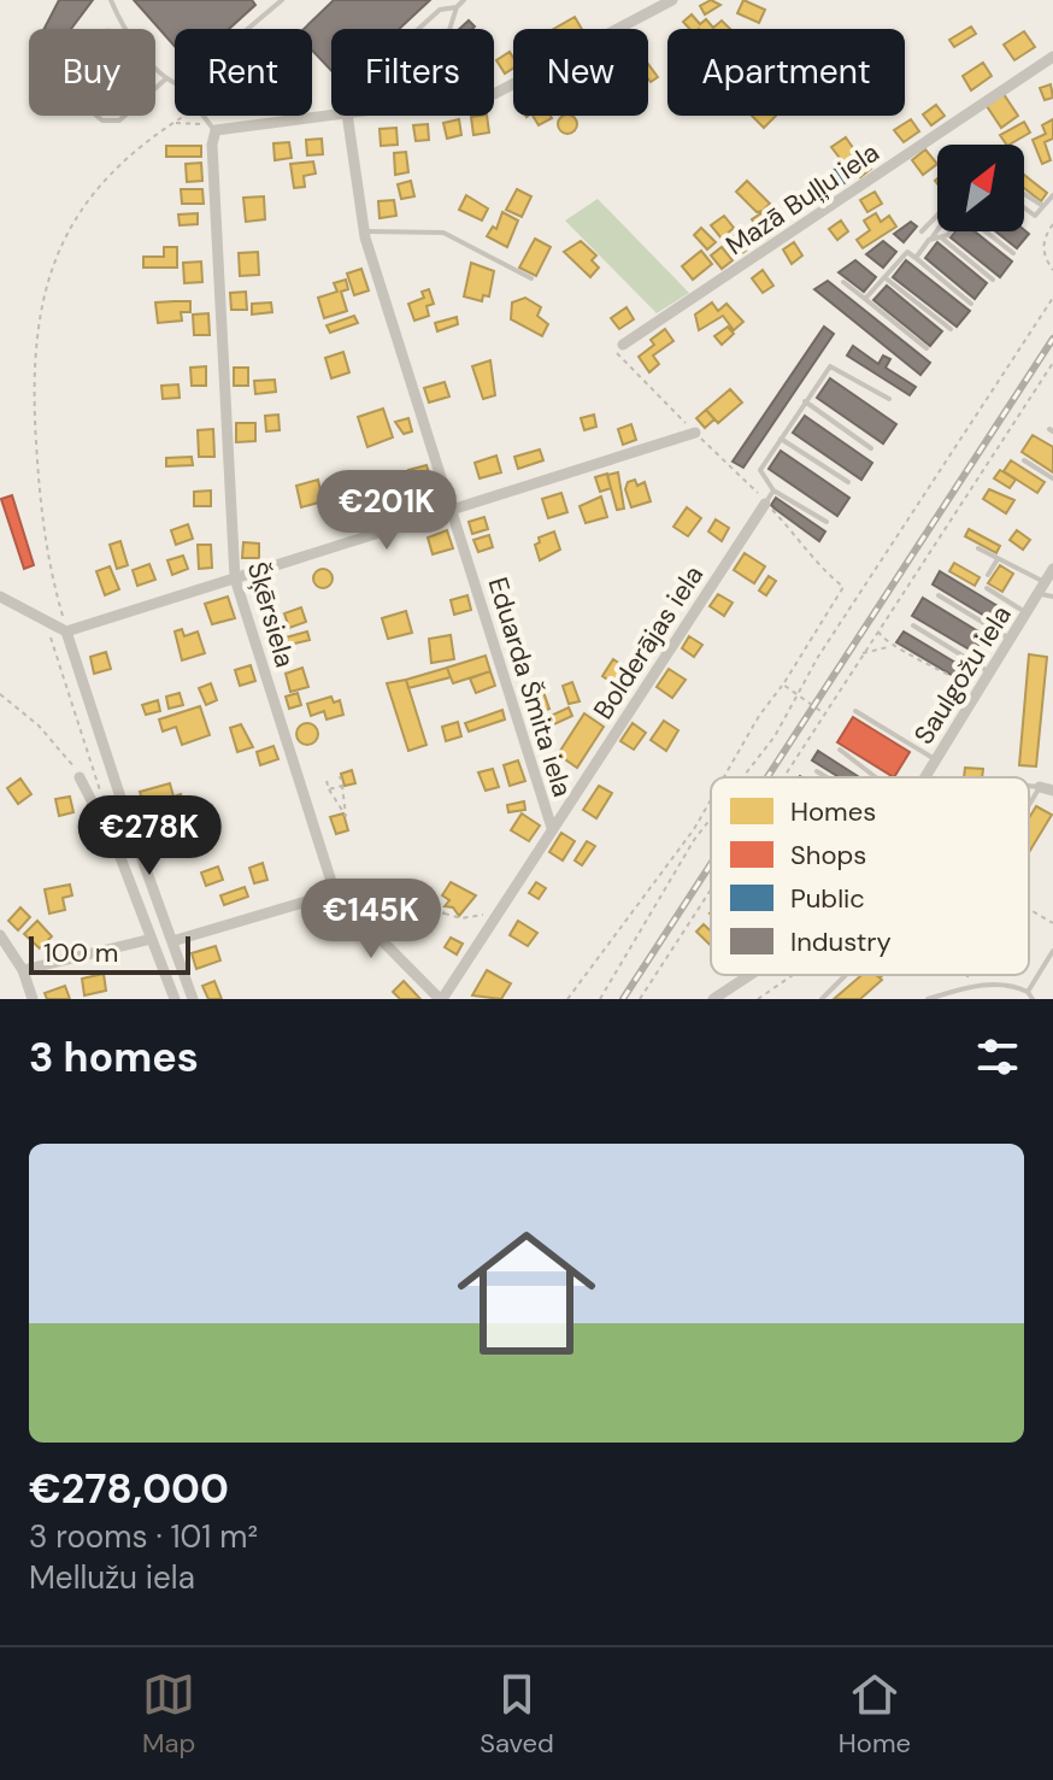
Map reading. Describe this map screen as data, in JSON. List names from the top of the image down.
{
  "streets": {
    "street": [
      "Mazā Buļļu iela",
      "Šķērsiela",
      "Bolderājas iela",
      "Saulgožu iela",
      "Eduarda Šmita iela"
    ]
  },
  "crossings": [
    ["Šķērsiela", "Bolderājas iela"],
    ["Bolderājas iela", "Eduarda Šmita iela"]
  ],
  "legend": [
    "Homes",
    "Shops",
    "Public",
    "Industry"
  ],
  "scale_bar": "100 m",
  "north": "top right",
  "page": {
    "chip": [
      "Buy",
      "Rent",
      "Filters",
      "New",
      "Apartment"
    ],
    "price": ["€201K", "€278K", "€145K"],
    "scale": "100 m",
    "heading": "3 homes",
    "list": [
      {
        "name": "€278,000",
        "note": "3 rooms · 101 m² · Mellužu iela"
      }
    ],
    "tabs": ["Map", "Saved", "Home"]
  }
}
